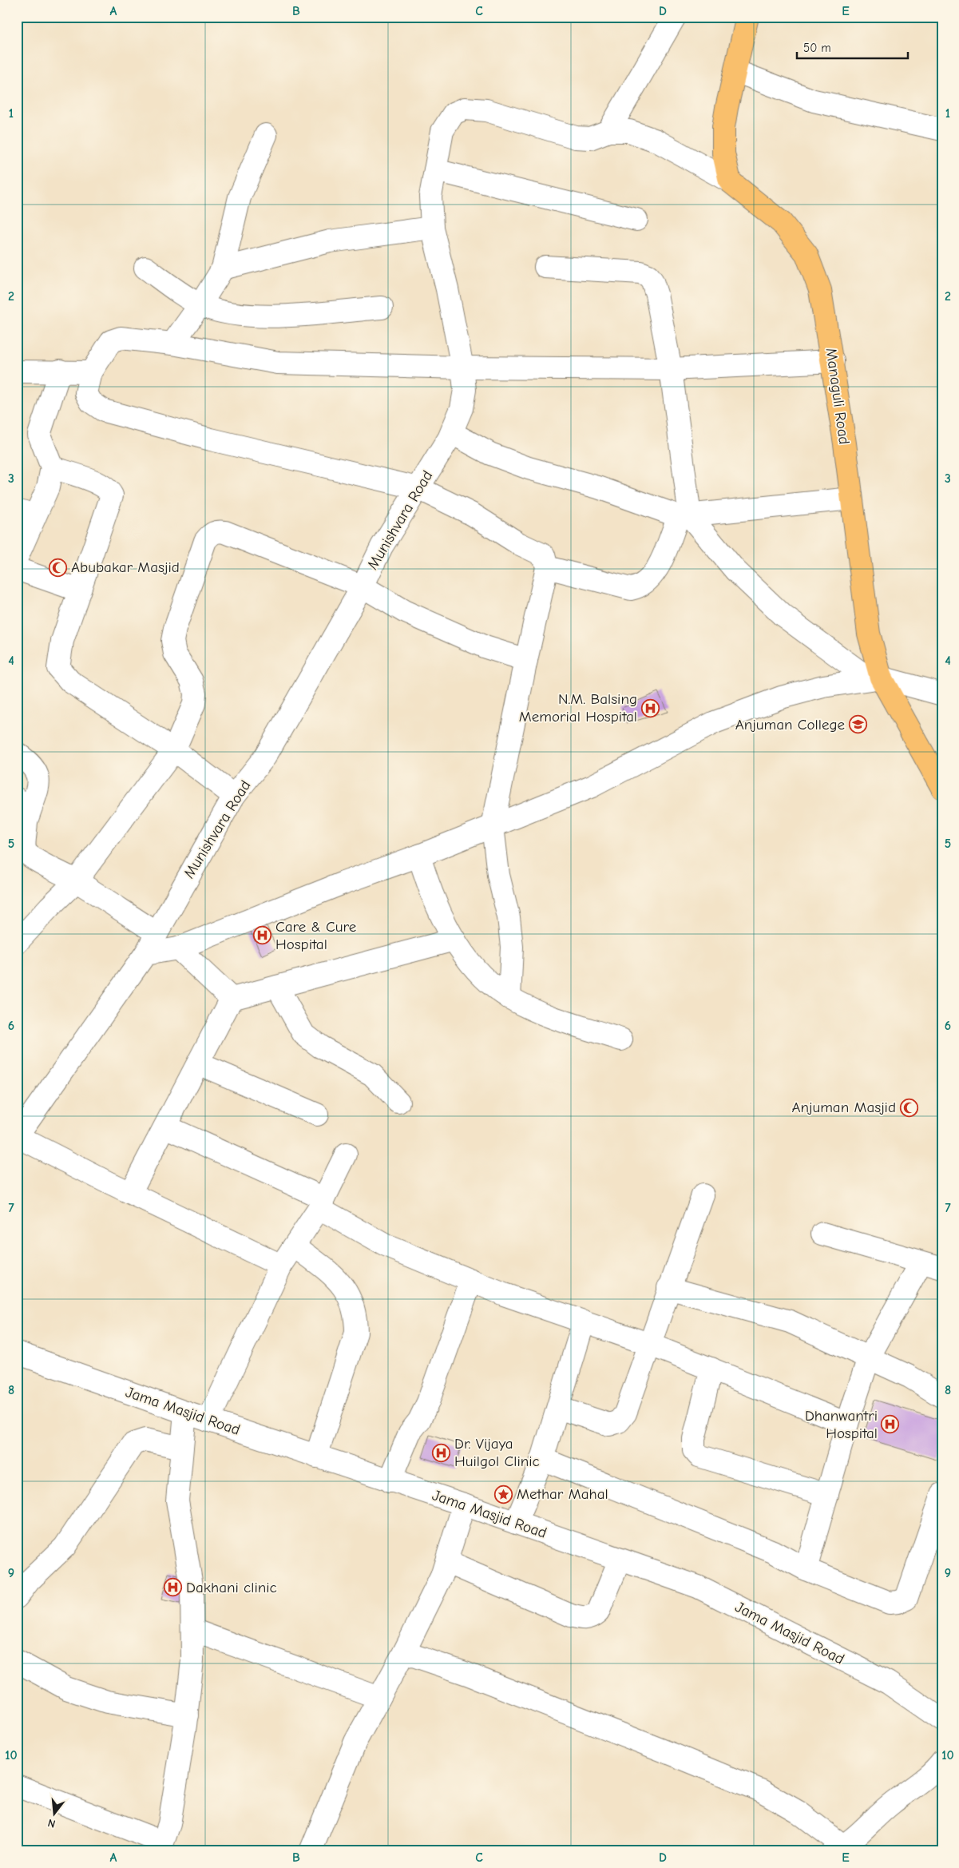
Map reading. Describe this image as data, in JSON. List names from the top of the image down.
{
  "streets": {
    "main road": ["Managuli Road"],
    "street": ["Munishvara Road", "Jama Masjid Road"]
  },
  "crossings": [
    ["Managuli Road", "Munishvara Road"]
  ],
  "places": {
    "mosque": ["Abubakar Masjid", "Anjuman Masjid"],
    "hospital": [
      "N.M. Balsing Memorial Hospital",
      "Care & Cure Hospital",
      "Dhanwantri Hospital",
      "Dr. Vijaya Huilgol Clinic",
      "Dakhani clinic"
    ],
    "school or university": ["Anjuman College"],
    "place": ["Methar Mahal"]
  },
  "scale_bar": "50 m",
  "north": "bottom",
  "grid": {
    "columns": [
      "A",
      "B",
      "C",
      "D",
      "E"
    ],
    "rows": [
      "1",
      "2",
      "3",
      "4",
      "5",
      "6",
      "7",
      "8",
      "9",
      "10"
    ]
  }
}
